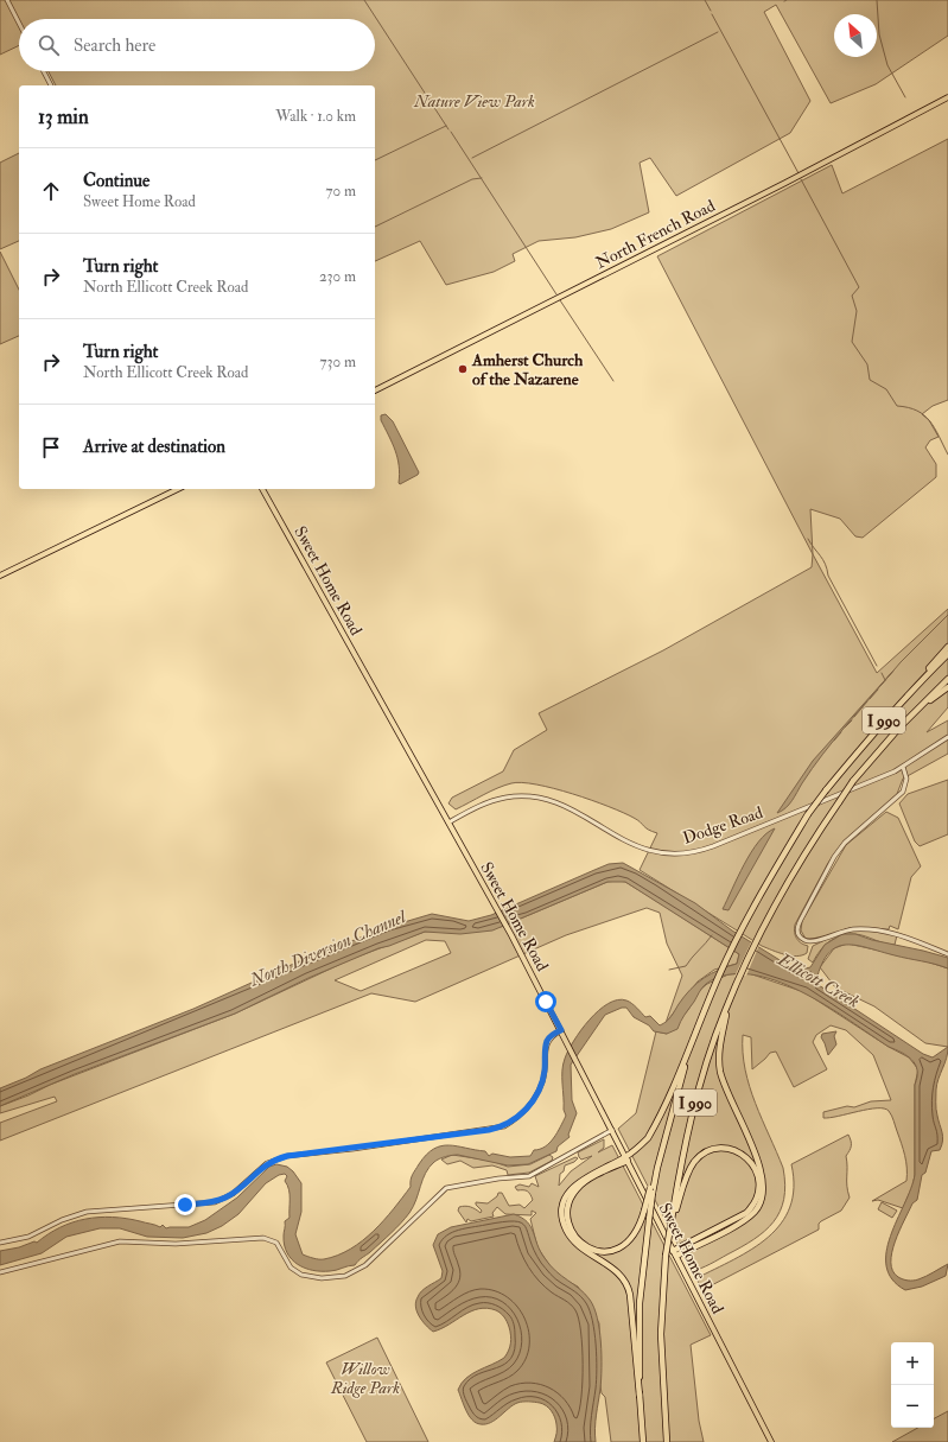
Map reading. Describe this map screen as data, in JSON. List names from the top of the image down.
{
  "streets": {
    "highway": ["I 990"],
    "main road": ["North French Road", "Sweet Home Road"],
    "street": ["Dodge Road"]
  },
  "crossings": [
    ["Sweet Home Road", "Dodge Road"]
  ],
  "water": ["North Diversion Channel", "Ellicott Creek"],
  "parks": ["Nature View Park", "Willow Ridge Park"],
  "places": ["Amherst Church of the Nazarene"],
  "north": "top left",
  "page": {
    "search": "Search here",
    "heading": ["13 min", "Walk · 1.0 km"],
    "list": [
      ["Continue", "Sweet Home Road", "70 m"],
      ["Turn right", "North Ellicott Creek Road", "230 m"],
      ["Turn right", "North Ellicott Creek Road", "730 m"],
      "Arrive at destination"
    ],
    "map_buttons": ["+", "−"]
  }
}
